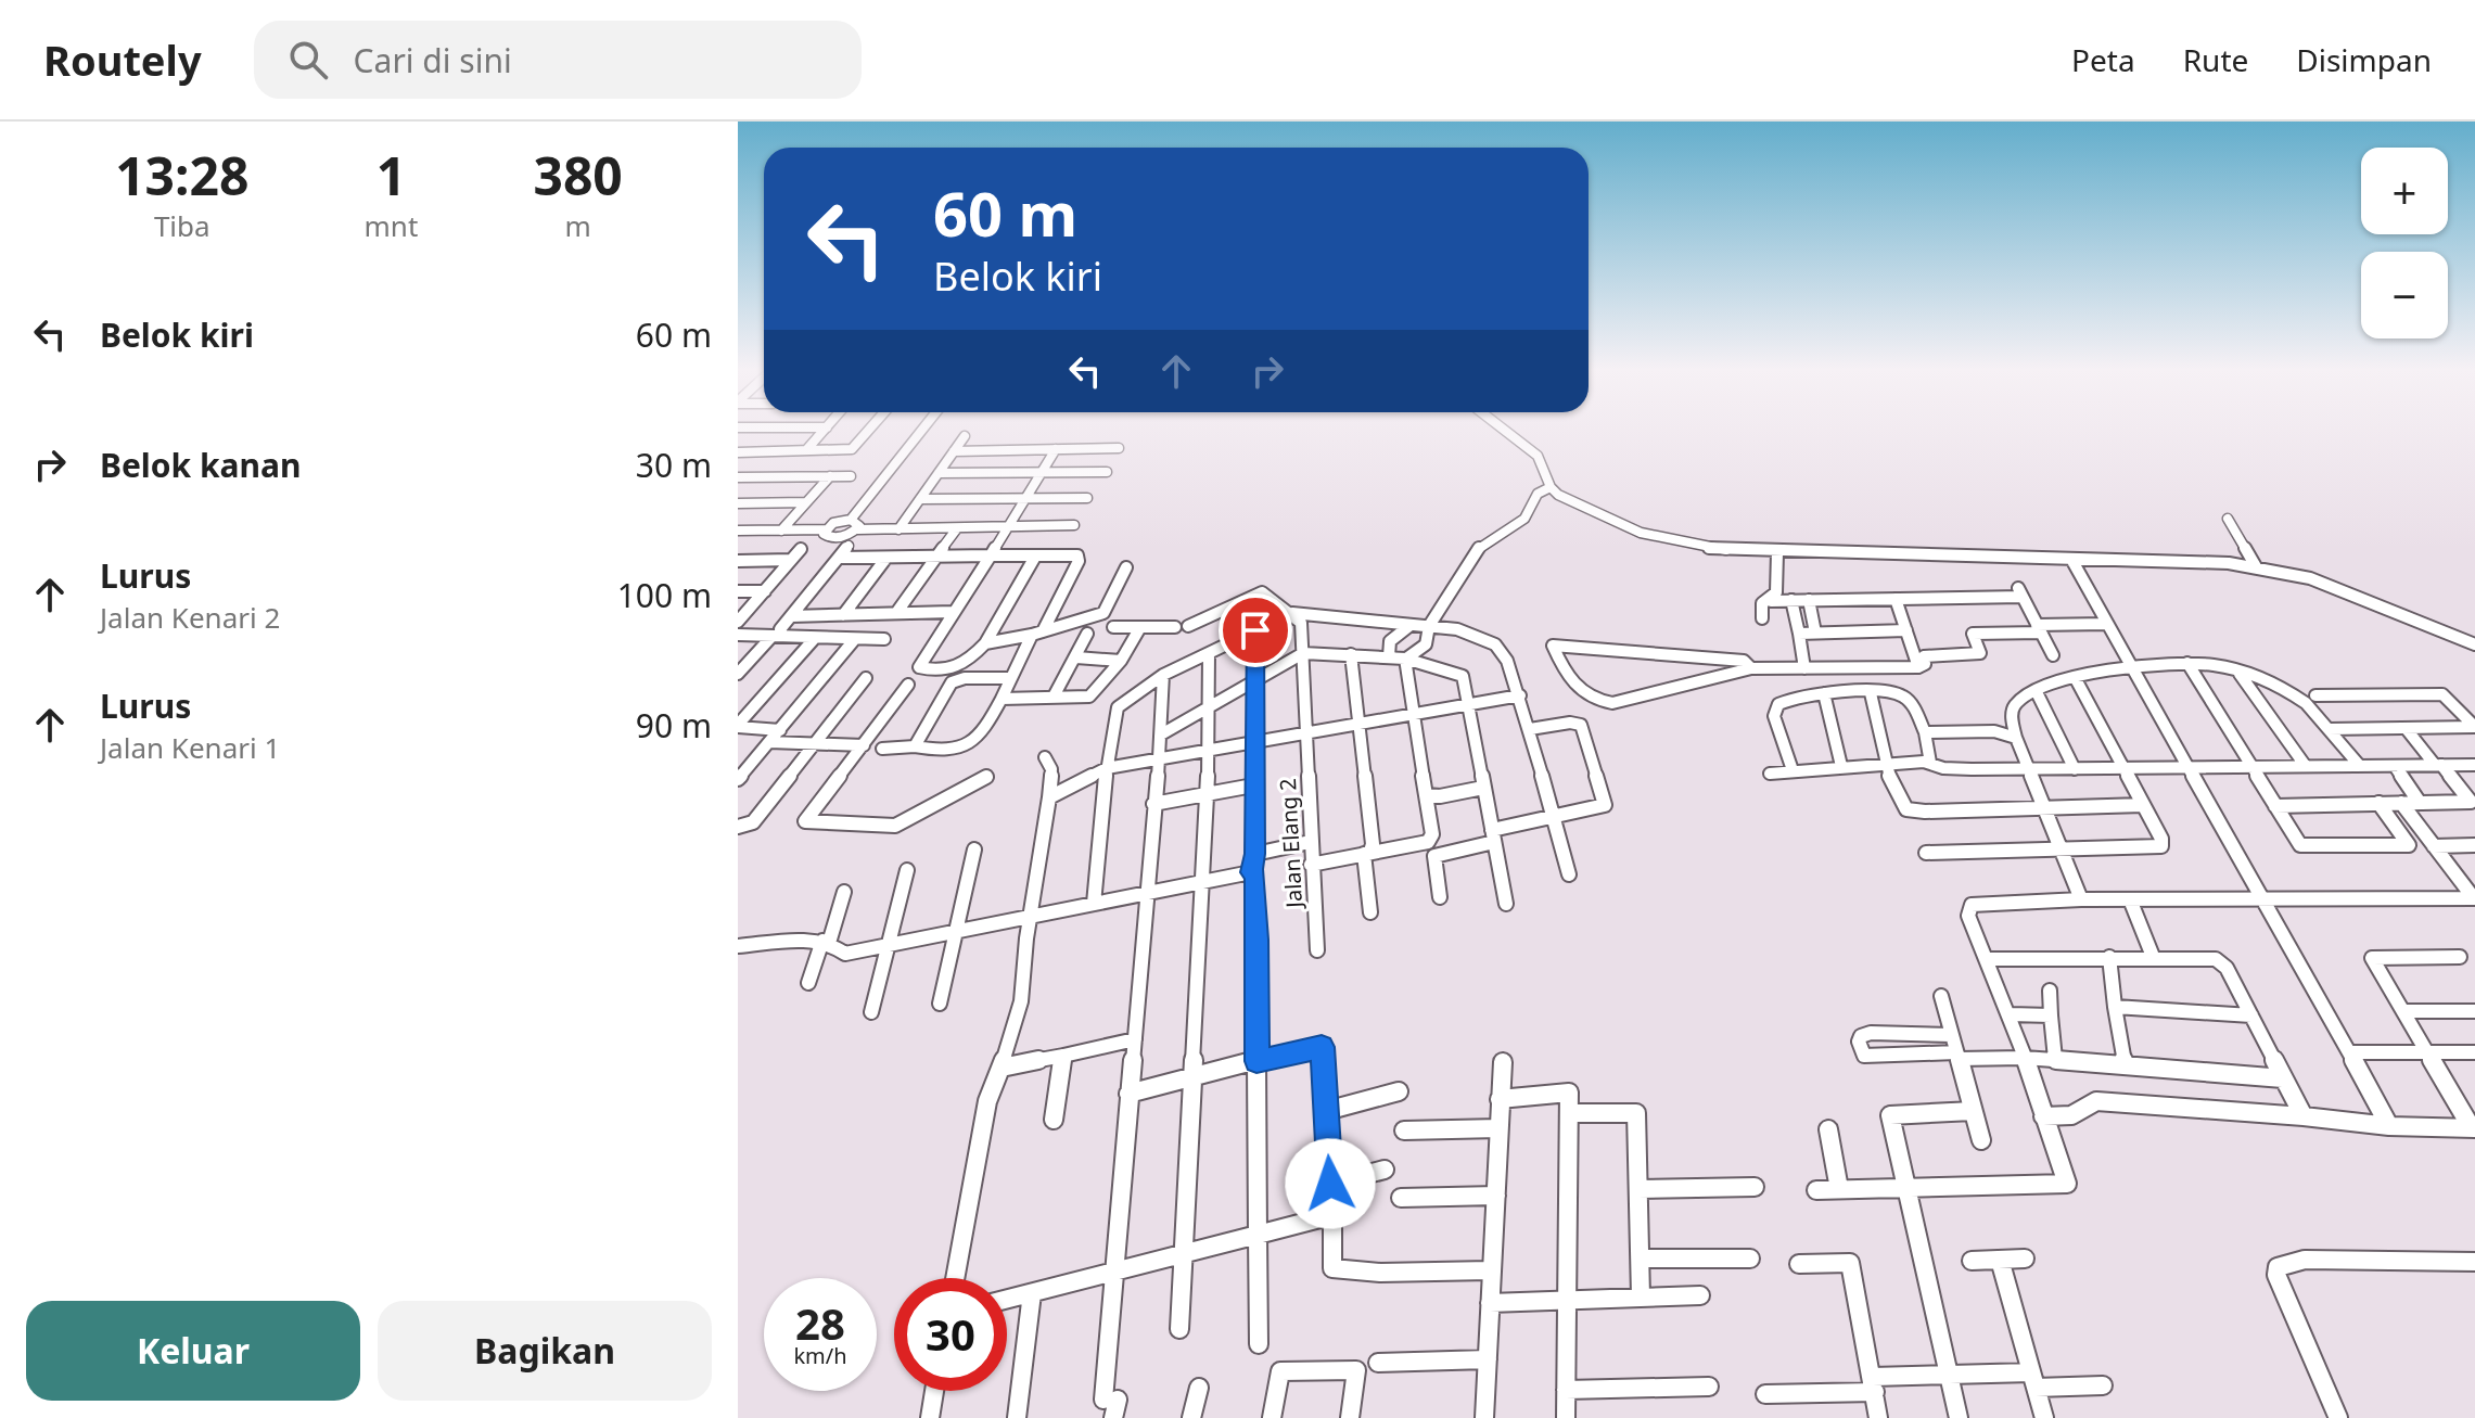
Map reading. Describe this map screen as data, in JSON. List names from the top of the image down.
{
  "streets": {
    "street": ["Jalan Elang 2"]
  },
  "page": {
    "header": "Routely",
    "search": "Cari di sini",
    "nav": ["Peta", "Rute", "Disimpan"],
    "eta": [
      "13:28",
      "Tiba",
      "1",
      "mnt",
      "380",
      "m"
    ],
    "map_buttons": ["+", "−"],
    "turn": ["60 m", "Belok kiri"],
    "list": [
      {
        "name": "Belok kiri",
        "value": "60 m"
      },
      {
        "name": "Belok kanan",
        "value": "30 m"
      },
      {
        "name": "Lurus",
        "note": "Jalan Kenari 2",
        "value": "100 m"
      },
      {
        "name": "Lurus",
        "note": "Jalan Kenari 1",
        "value": "90 m"
      }
    ],
    "speed": "28 km/h",
    "limit": "30",
    "buttons": ["Keluar", "Bagikan"]
  }
}
